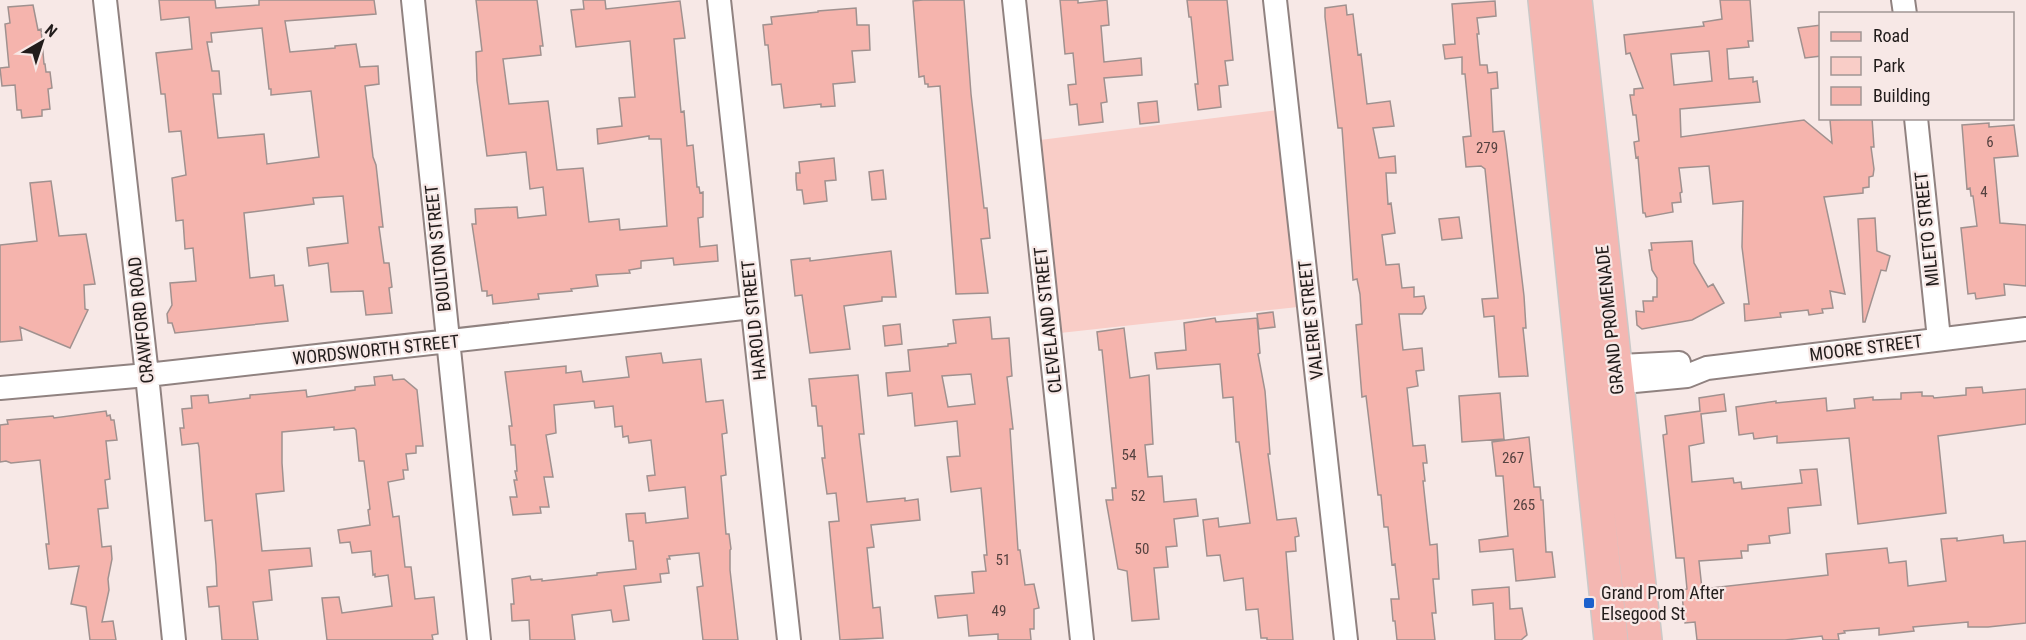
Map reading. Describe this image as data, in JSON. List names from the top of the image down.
{
  "streets": {
    "main road": ["GRAND PROMENADE"],
    "street": [
      "MILETO STREET",
      "BOULTON STREET",
      "CRAWFORD ROAD",
      "HAROLD STREET",
      "CLEVELAND STREET",
      "VALERIE STREET",
      "MOORE STREET",
      "WORDSWORTH STREET"
    ]
  },
  "crossings": [
    ["MILETO STREET", "MOORE STREET"],
    ["BOULTON STREET", "WORDSWORTH STREET"],
    ["CRAWFORD ROAD", "WORDSWORTH STREET"],
    ["HAROLD STREET", "WORDSWORTH STREET"],
    ["GRAND PROMENADE", "MOORE STREET"]
  ],
  "places": {
    "transit": ["Grand Prom After Elsegood St"]
  },
  "house_numbers": [
    "6",
    "279",
    "4",
    "54",
    "267",
    "52",
    "265",
    "50",
    "51",
    "49"
  ],
  "legend": ["Road", "Park", "Building"],
  "north": "top right"
}
